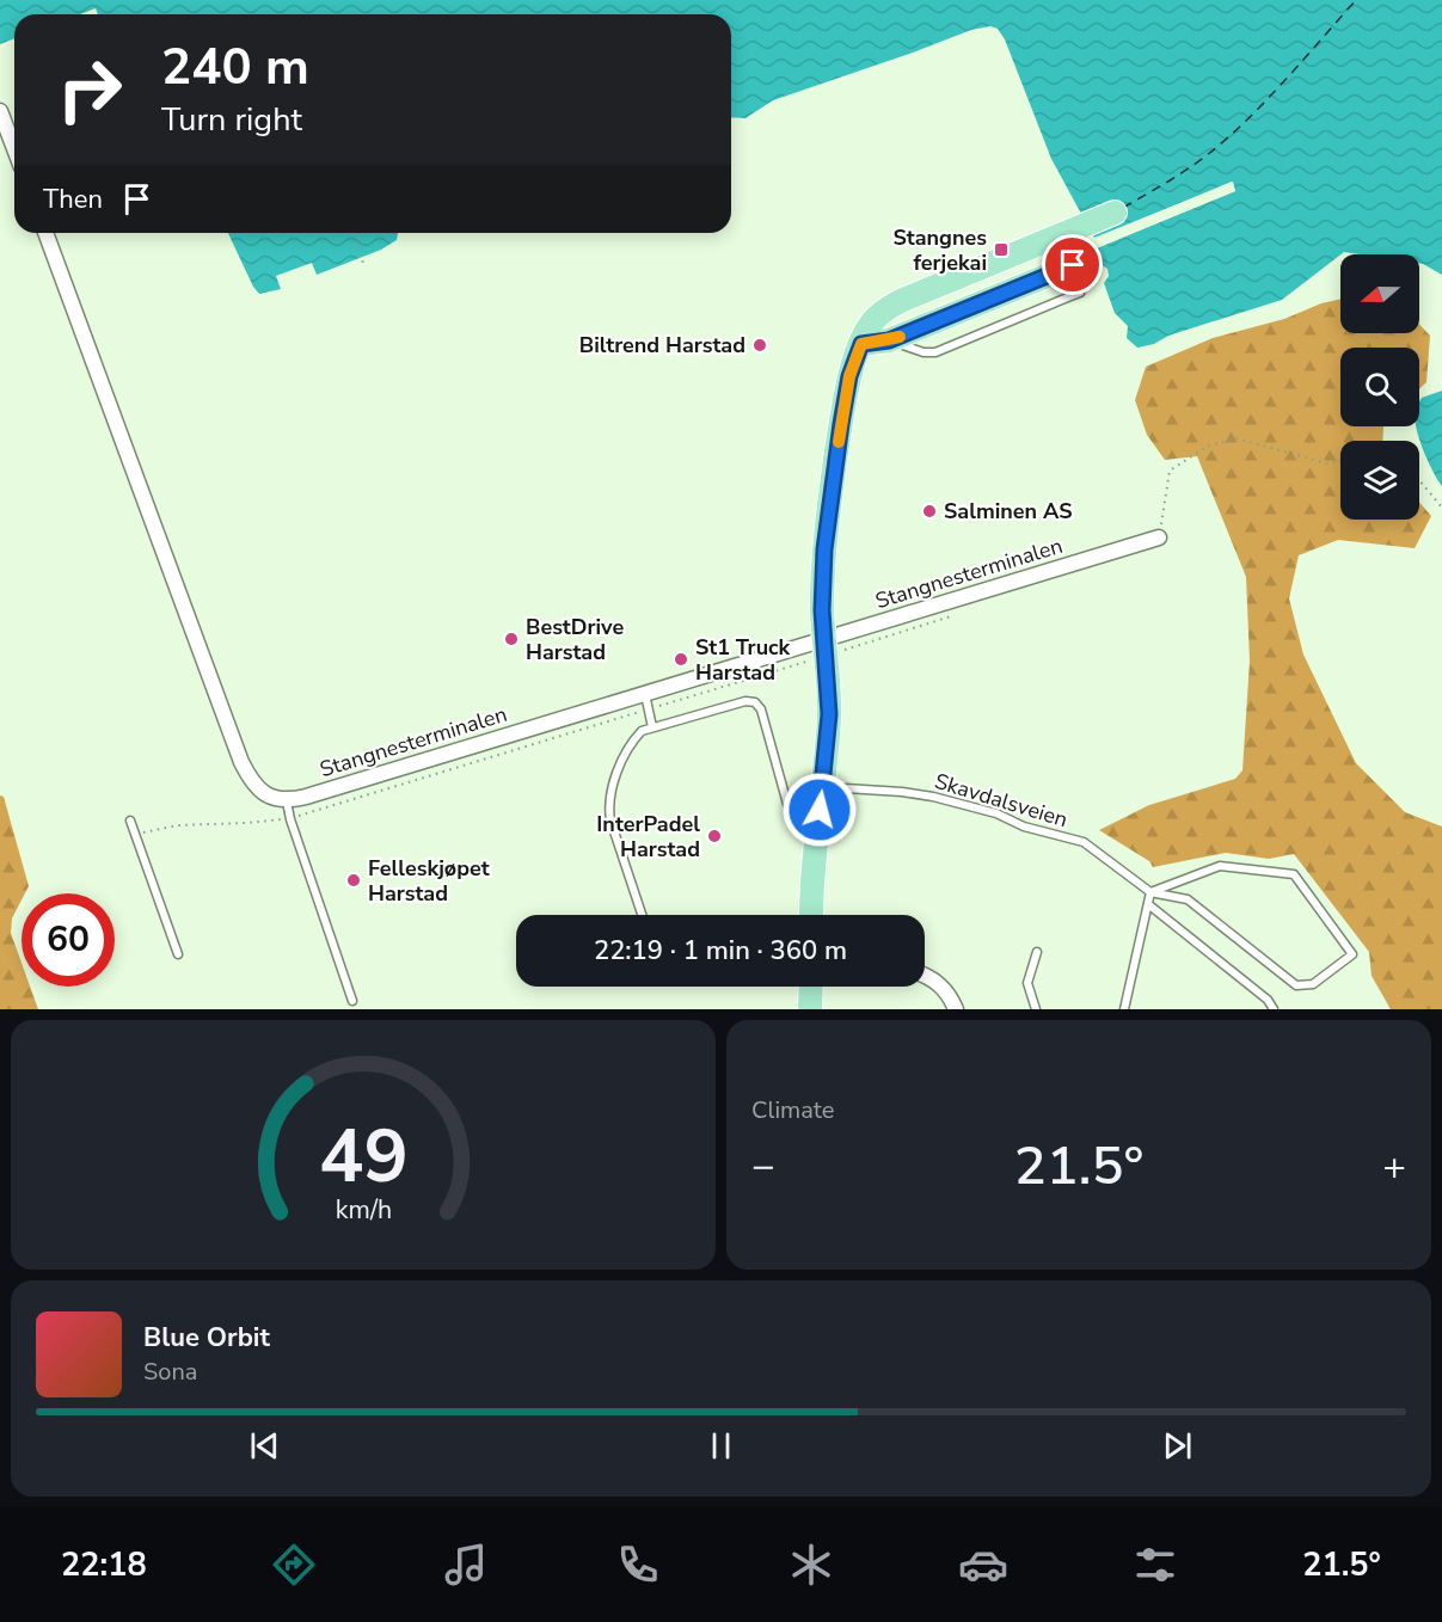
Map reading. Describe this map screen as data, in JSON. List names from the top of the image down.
{
  "streets": {
    "street": ["Stangnesterminalen"],
    "lane": ["Skavdalsveien"]
  },
  "places": {
    "transit": ["Stangnes ferjekai"],
    "other": [
      "Biltrend Harstad",
      "Salminen AS",
      "BestDrive Harstad",
      "St1 Truck Harstad",
      "InterPadel Harstad",
      "Felleskjøpet Harstad"
    ]
  },
  "north": "left",
  "page": {
    "turn": ["240 m", "Turn right"],
    "then": "Then",
    "limit": "60",
    "trip": "22:19 · 1 min · 360 m",
    "tile": "Climate",
    "heat": ["−", "21.5°", "+"],
    "song": ["Blue Orbit", "Sona"],
    "tabs": ["22:18", "21.5°"],
    "gauge": ["49", "km/h"]
  }
}
